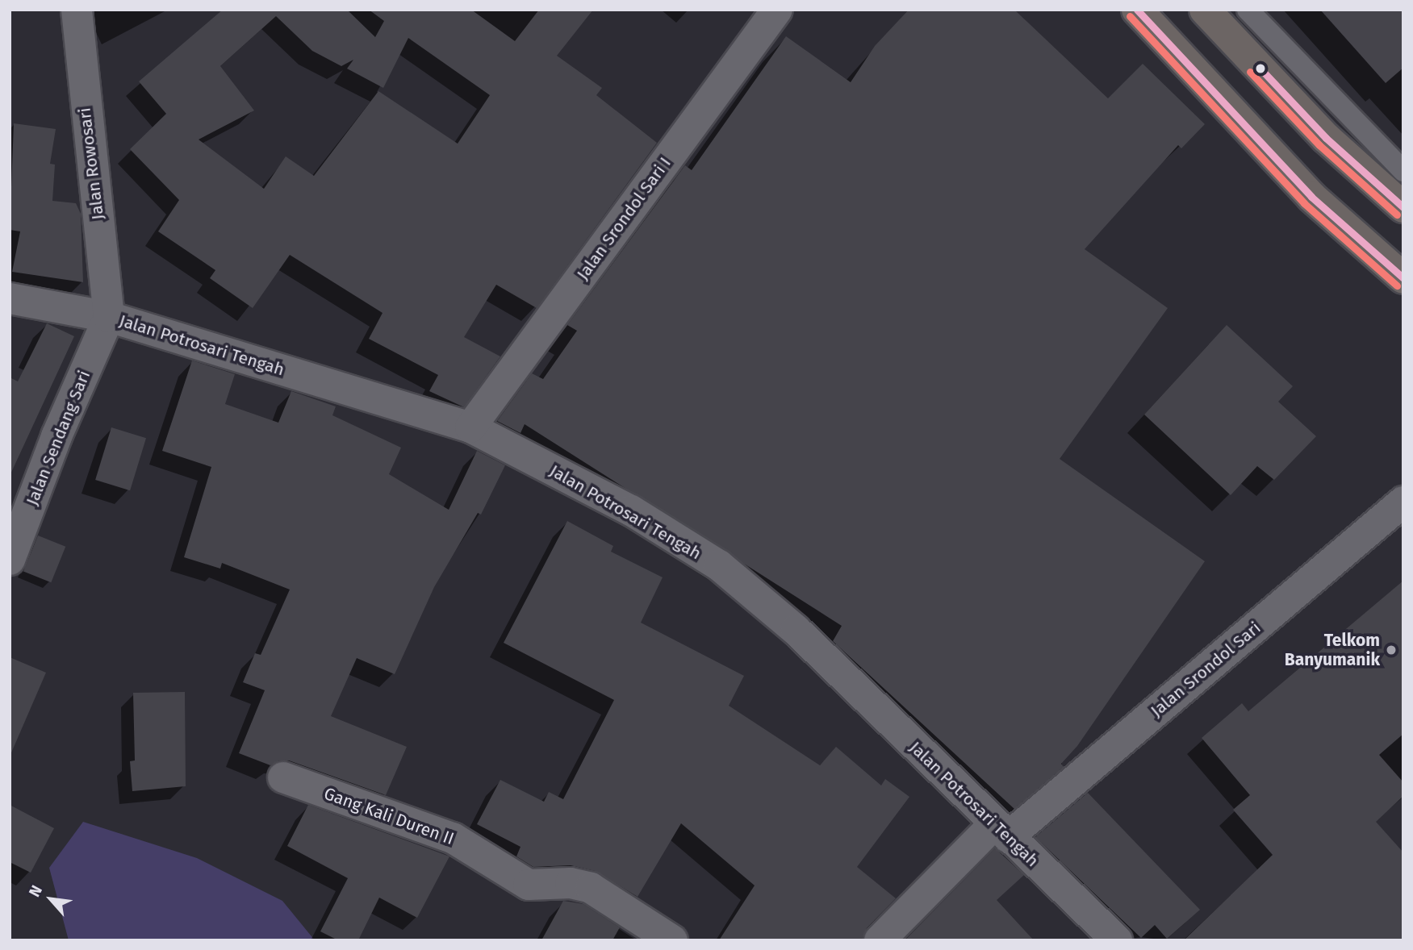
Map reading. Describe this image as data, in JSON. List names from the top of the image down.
{
  "streets": {
    "street": [
      "Jalan Rowosari",
      "Jalan Srondol Sari I",
      "Jalan Potrosari Tengah",
      "Jalan Sendang Sari",
      "Jalan Srondol Sari",
      "Gang Kali Duren II"
    ]
  },
  "crossings": [
    ["Jalan Rowosari", "Jalan Potrosari Tengah"],
    ["Jalan Rowosari", "Jalan Sendang Sari"],
    ["Jalan Srondol Sari I", "Jalan Potrosari Tengah"],
    ["Jalan Potrosari Tengah", "Jalan Sendang Sari"],
    ["Jalan Potrosari Tengah", "Jalan Srondol Sari"]
  ],
  "places": ["Telkom Banyumanik"],
  "north": "top left"
}
